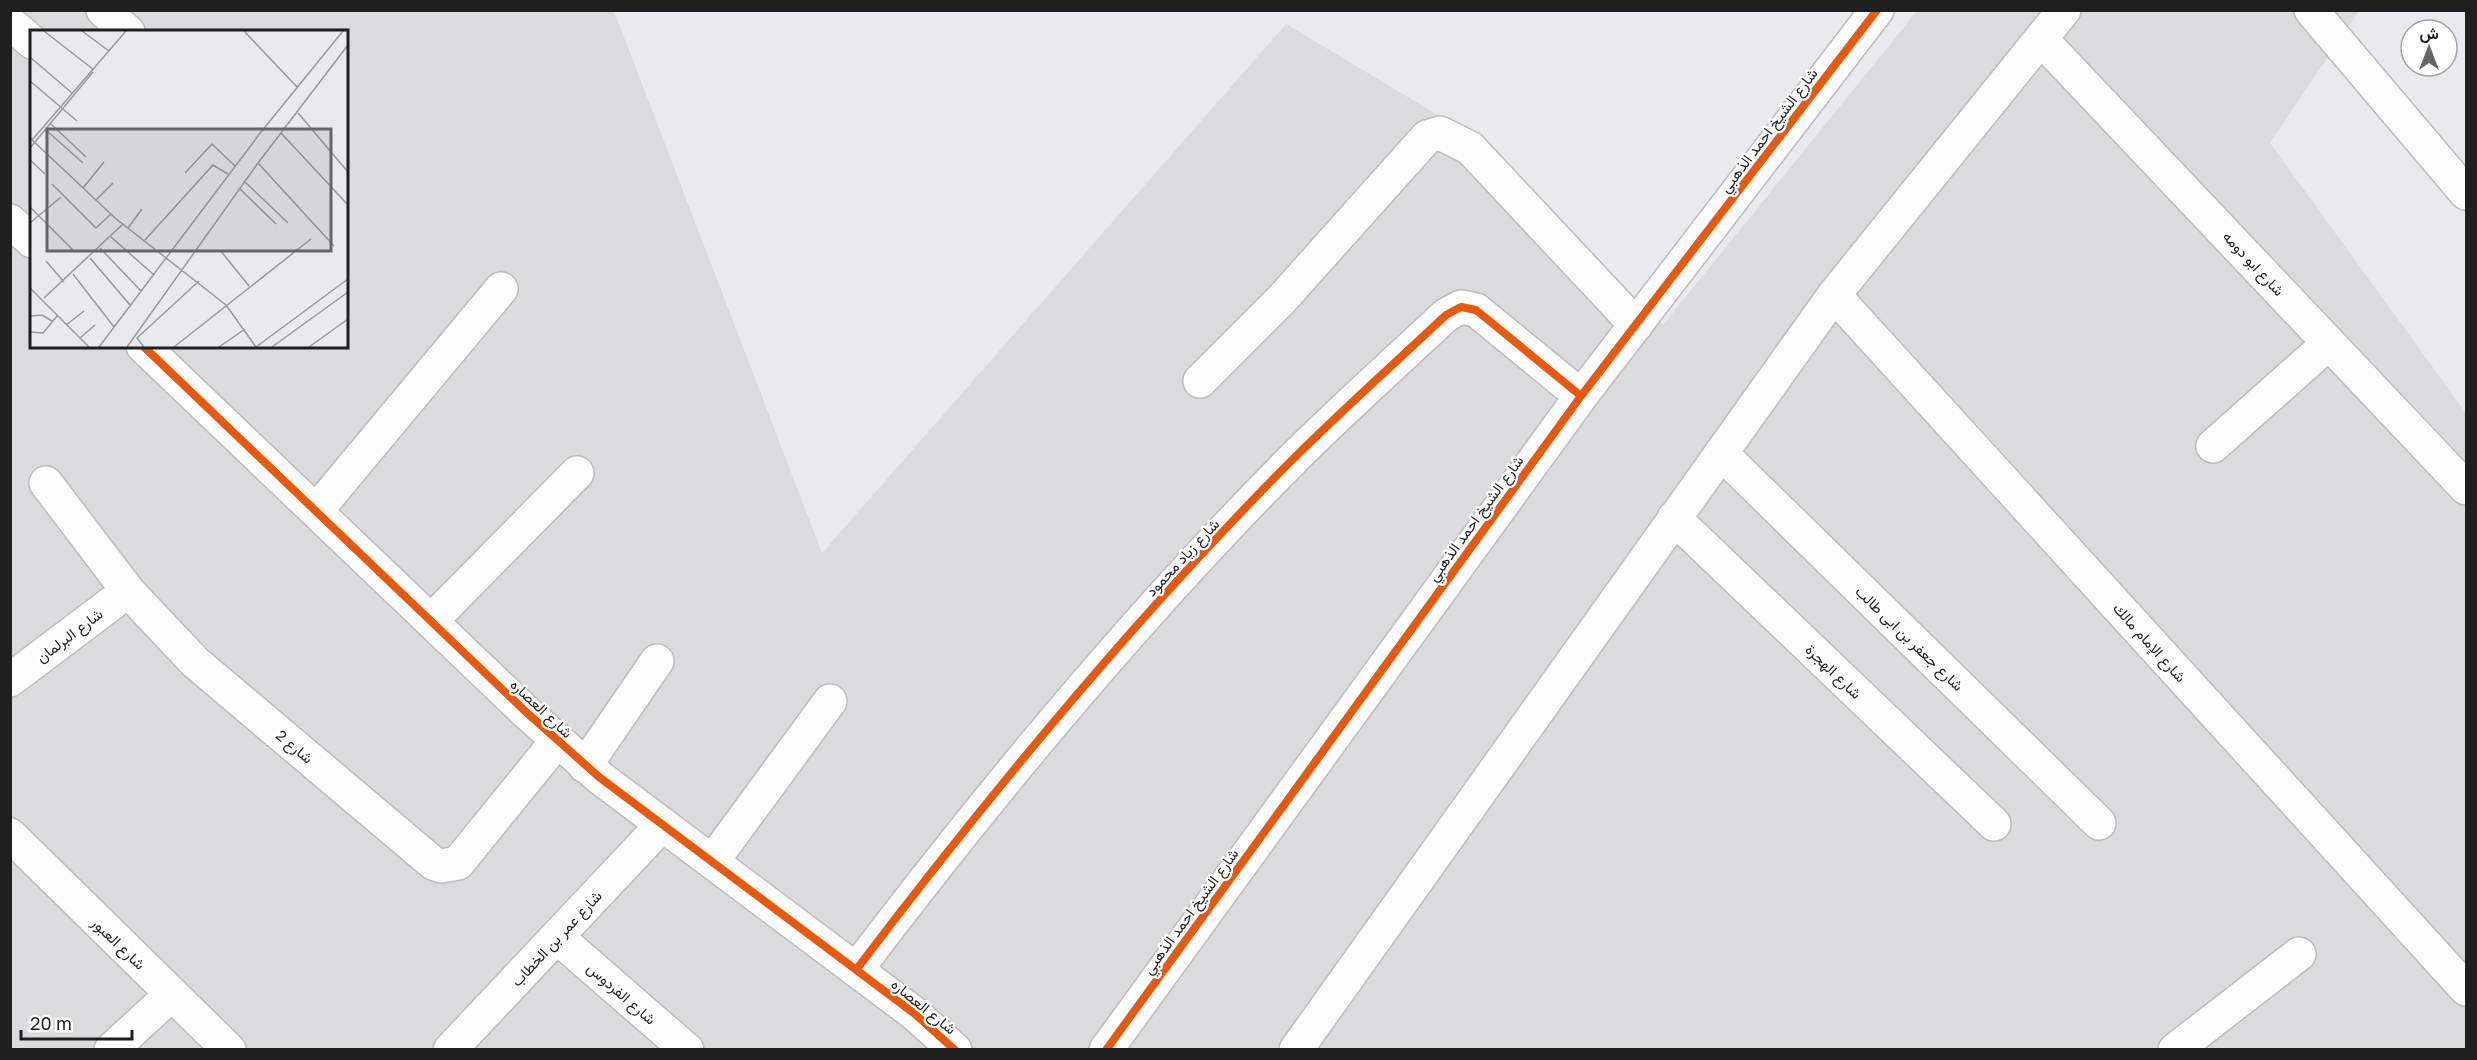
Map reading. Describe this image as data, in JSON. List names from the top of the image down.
{
  "streets": {
    "street": [
      "شارع الشيخ احمد الذهبي",
      "شارع ابو دومه",
      "شارع زياد محمود",
      "شارع البرلمان",
      "شارع جعفر بن ابى طالب",
      "شارع الإمام مالك",
      "شارع الهجرة",
      "شارع العصاره",
      "شارع 2",
      "شارع عمر بن الخطاب",
      "شارع العبور",
      "شارع الفردوس"
    ]
  },
  "crossings": [
    ["شارع الشيخ احمد الذهبي", "شارع زياد محمود"],
    ["شارع زياد محمود", "شارع العصاره"],
    ["شارع البرلمان", "شارع 2"],
    ["شارع العصاره", "شارع 2"],
    ["شارع العصاره", "شارع عمر بن الخطاب"],
    ["شارع عمر بن الخطاب", "شارع الفردوس"]
  ],
  "scale_bar": "20 m",
  "north": "top"
}
